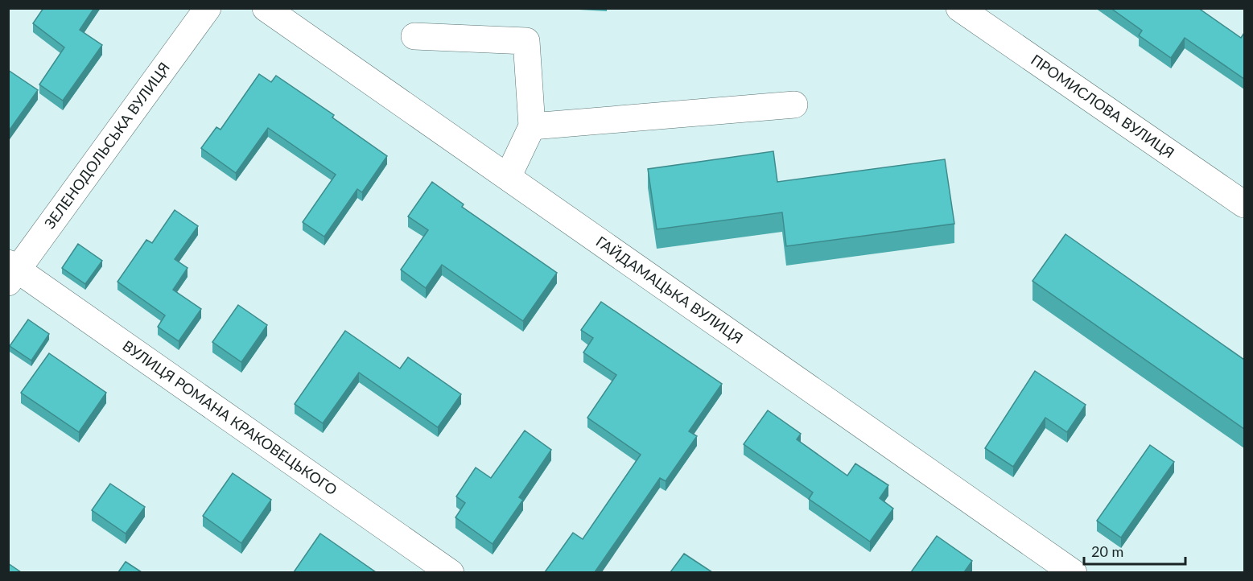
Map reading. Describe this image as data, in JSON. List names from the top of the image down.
{
  "streets": {
    "street": [
      "ПРОМИСЛОВА ВУЛИЦЯ",
      "ЗЕЛЕНОДОЛЬСЬКА ВУЛИЦЯ",
      "ГАЙДАМАЦЬКА ВУЛИЦЯ",
      "ВУЛИЦЯ РОМАНА КРАКОВЕЦЬКОГО"
    ]
  },
  "crossings": [
    ["ЗЕЛЕНОДОЛЬСЬКА ВУЛИЦЯ", "ВУЛИЦЯ РОМАНА КРАКОВЕЦЬКОГО"]
  ],
  "scale_bar": "20 m"
}
